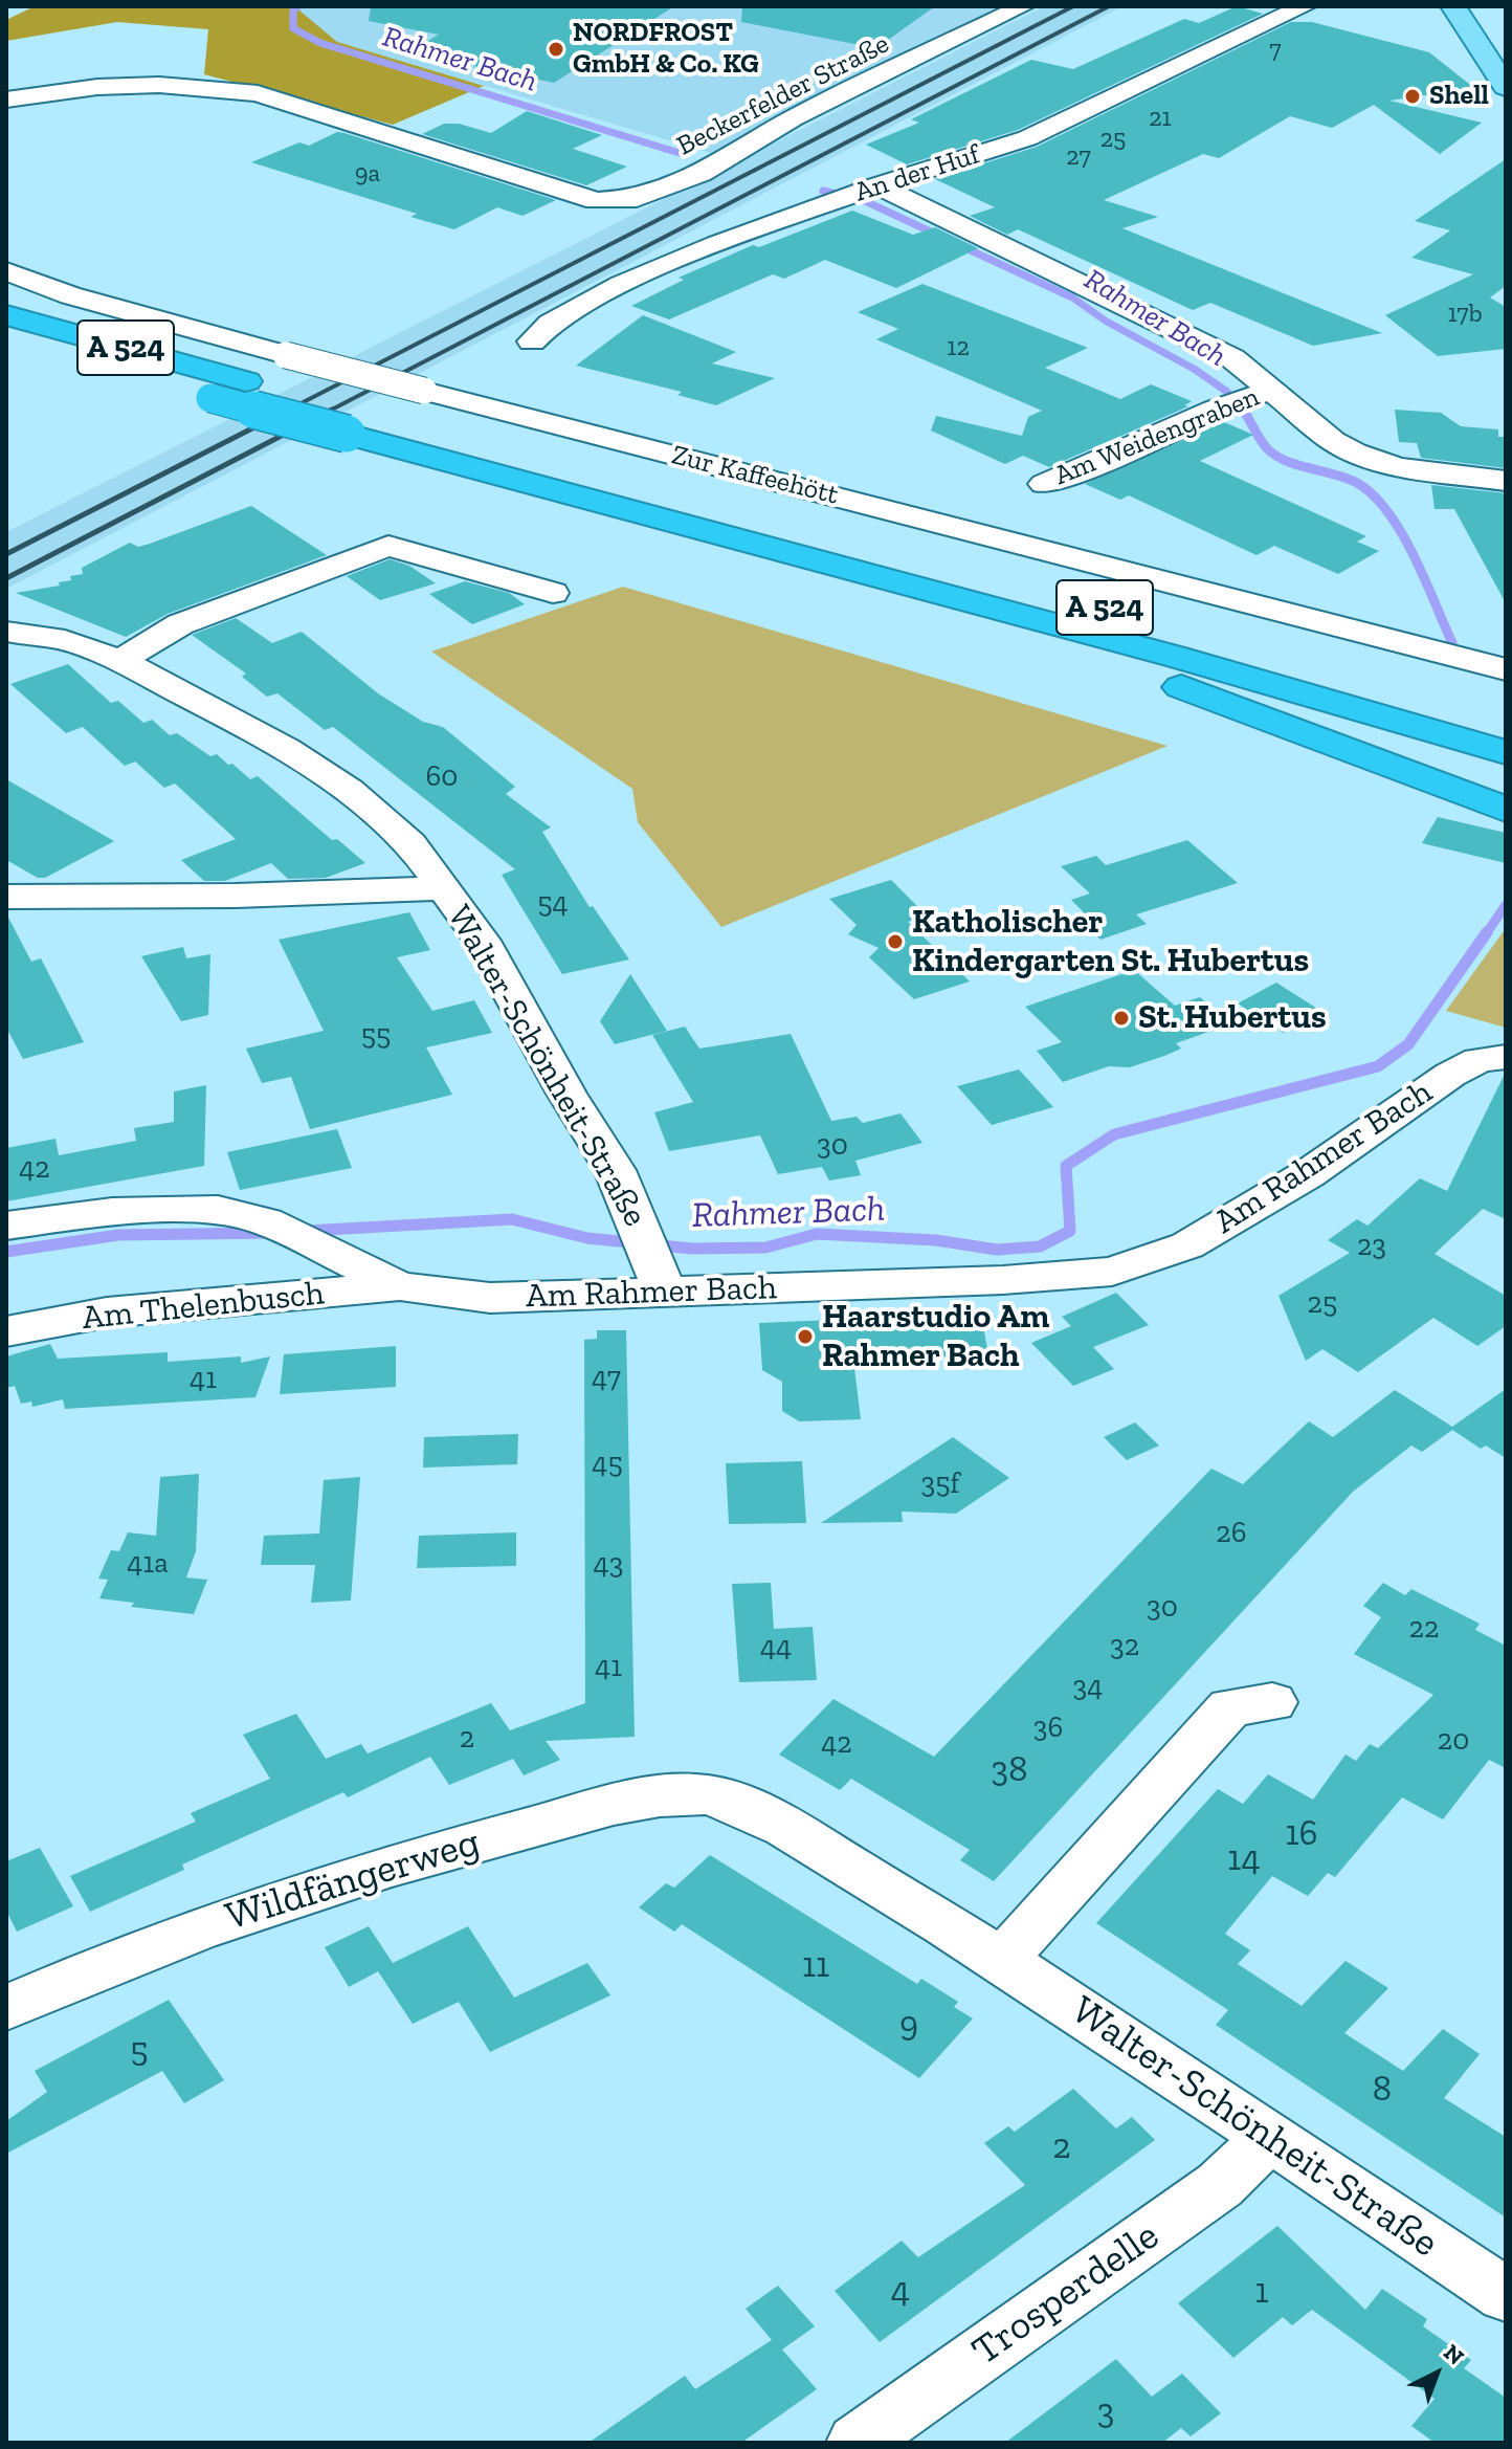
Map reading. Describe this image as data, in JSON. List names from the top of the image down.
{
  "streets": {
    "highway": ["A 524"],
    "street": [
      "Beckerfelder Straße",
      "An der Huf",
      "Am Weidengraben",
      "Zur Kaffeehött",
      "Walter-Schönheit-Straße",
      "Am Rahmer Bach",
      "Am Thelenbusch",
      "Wildfängerweg",
      "Trosperdelle"
    ]
  },
  "crossings": [
    ["An der Huf", "Am Weidengraben"],
    ["Walter-Schönheit-Straße", "Am Rahmer Bach"],
    ["Walter-Schönheit-Straße", "Wildfängerweg"],
    ["Walter-Schönheit-Straße", "Trosperdelle"],
    ["Am Rahmer Bach", "Am Thelenbusch"]
  ],
  "water": ["Rahmer Bach"],
  "places": [
    "NORDFROST GmbH & Co. KG",
    "Shell",
    "Katholischer Kindergarten St. Hubertus",
    "St. Hubertus",
    "Haarstudio Am Rahmer Bach"
  ],
  "house_numbers": [
    "7",
    "21",
    "25",
    "27",
    "9a",
    "17b",
    "12",
    "60",
    "54",
    "55",
    "30",
    "42",
    "23",
    "25",
    "47",
    "41",
    "45",
    "35f",
    "26",
    "41a",
    "43",
    "30",
    "22",
    "32",
    "44",
    "41",
    "34",
    "36",
    "2",
    "20",
    "42",
    "38",
    "16",
    "14",
    "11",
    "9",
    "5",
    "8",
    "2",
    "4",
    "1",
    "3"
  ],
  "north": "top right"
}
